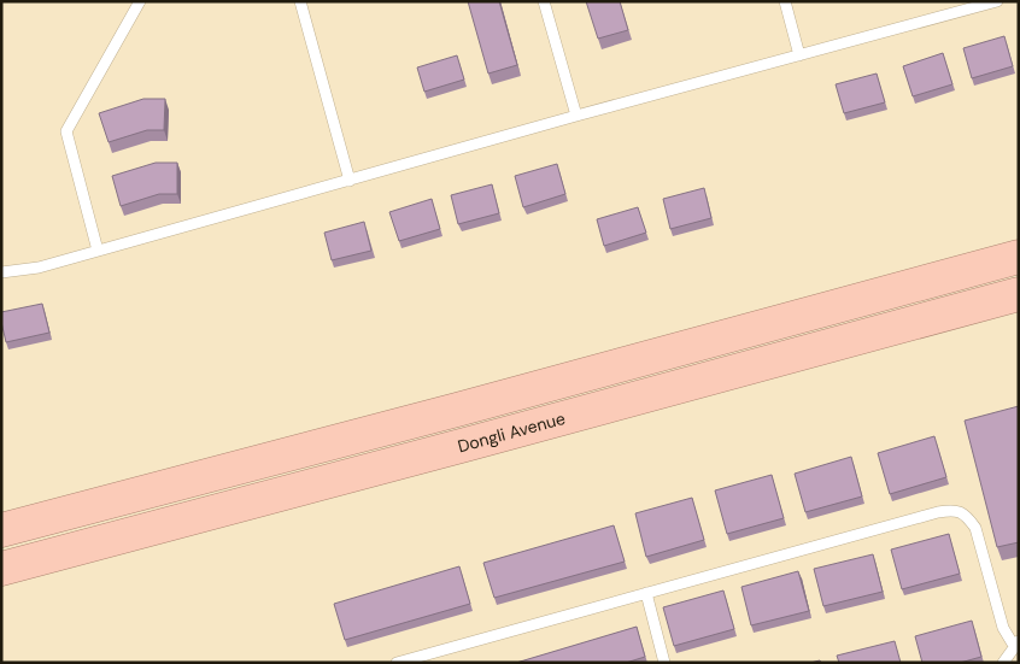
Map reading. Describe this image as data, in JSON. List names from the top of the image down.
{
  "streets": {
    "highway": ["Dongli Avenue"]
  }
}
